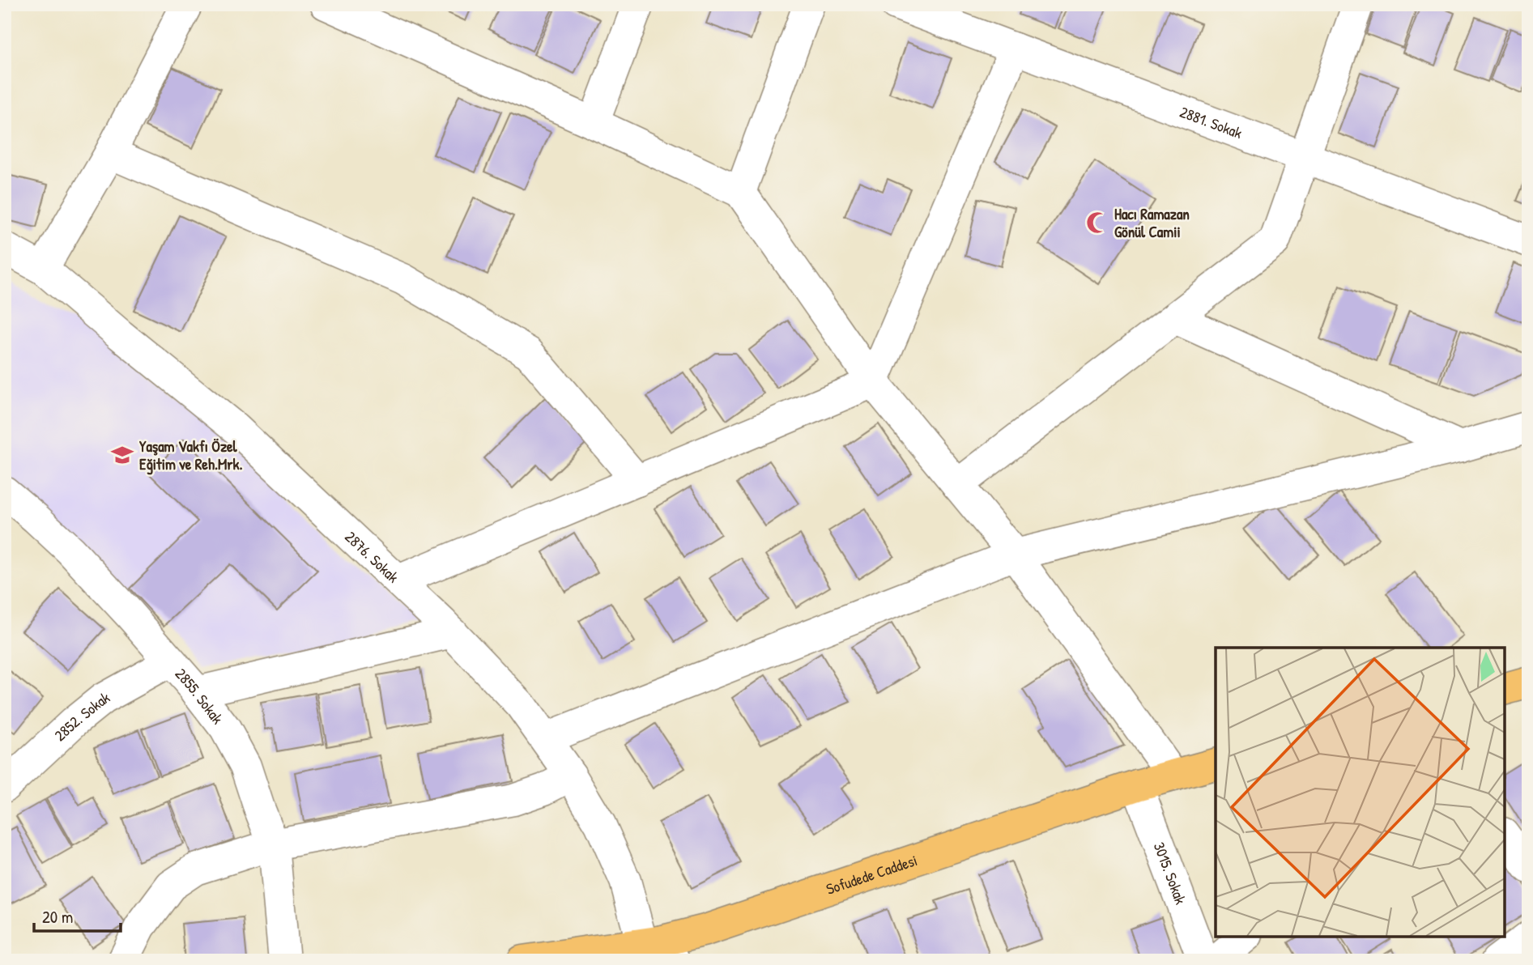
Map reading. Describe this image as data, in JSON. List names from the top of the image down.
{
  "streets": {
    "main road": ["Sofudede Caddesi"],
    "street": [
      "2881. Sokak",
      "2876. Sokak",
      "2855. Sokak",
      "2852. Sokak",
      "3015. Sokak"
    ]
  },
  "crossings": [
    ["2876. Sokak", "Sofudede Caddesi"],
    ["2855. Sokak", "2852. Sokak"],
    ["3015. Sokak", "Sofudede Caddesi"]
  ],
  "places": {
    "mosque": ["Hacı Ramazan Gönül Camii"],
    "school or university": ["Yaşam Vakfı Özel Eğitim ve Reh.Mrk."]
  },
  "scale_bar": "20 m"
}
